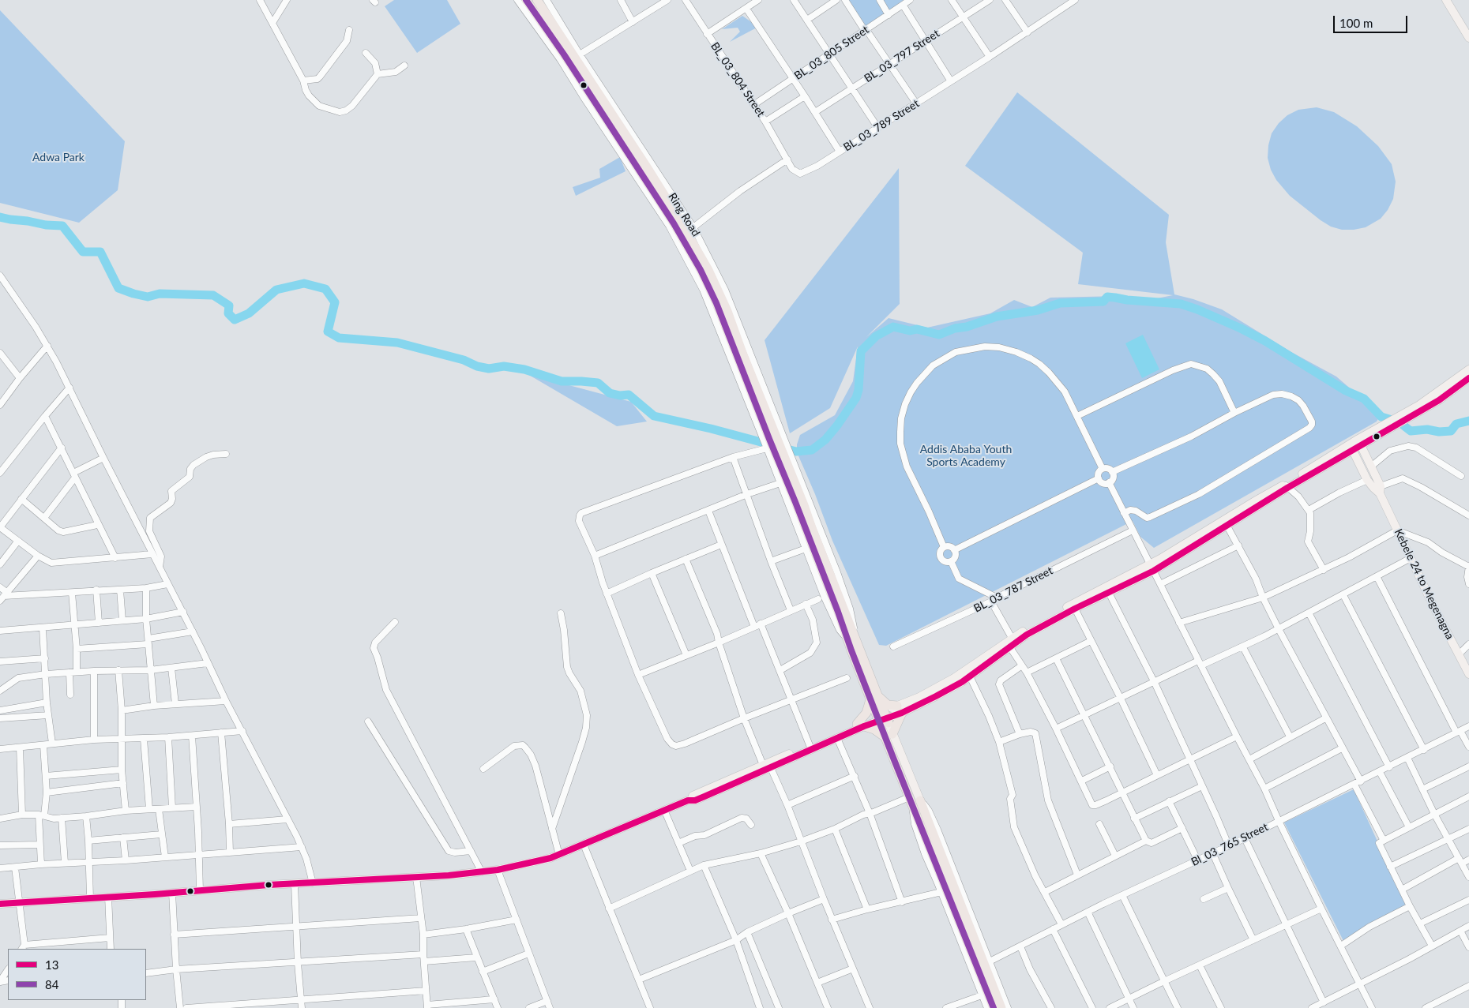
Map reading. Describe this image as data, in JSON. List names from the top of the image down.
{
  "streets": {
    "highway": ["Ring Road"],
    "main road": ["Kebele 24 to Megenagna"],
    "street": [
      "BL_03_805 Street",
      "BL_03_797 Street",
      "BL_03_804 Street",
      "BL_03_789 Street",
      "BL_03_787 Street",
      "Bl_03_765 Street"
    ]
  },
  "crossings": [
    ["BL_03_805 Street", "BL_03_804 Street"],
    ["BL_03_804 Street", "BL_03_789 Street"]
  ],
  "parks": ["Adwa Park", "Addis Ababa Youth Sports Academy"],
  "lines": ["transit line 84", "transit line 13"],
  "legend": ["13", "84"],
  "scale_bar": "100 m"
}
